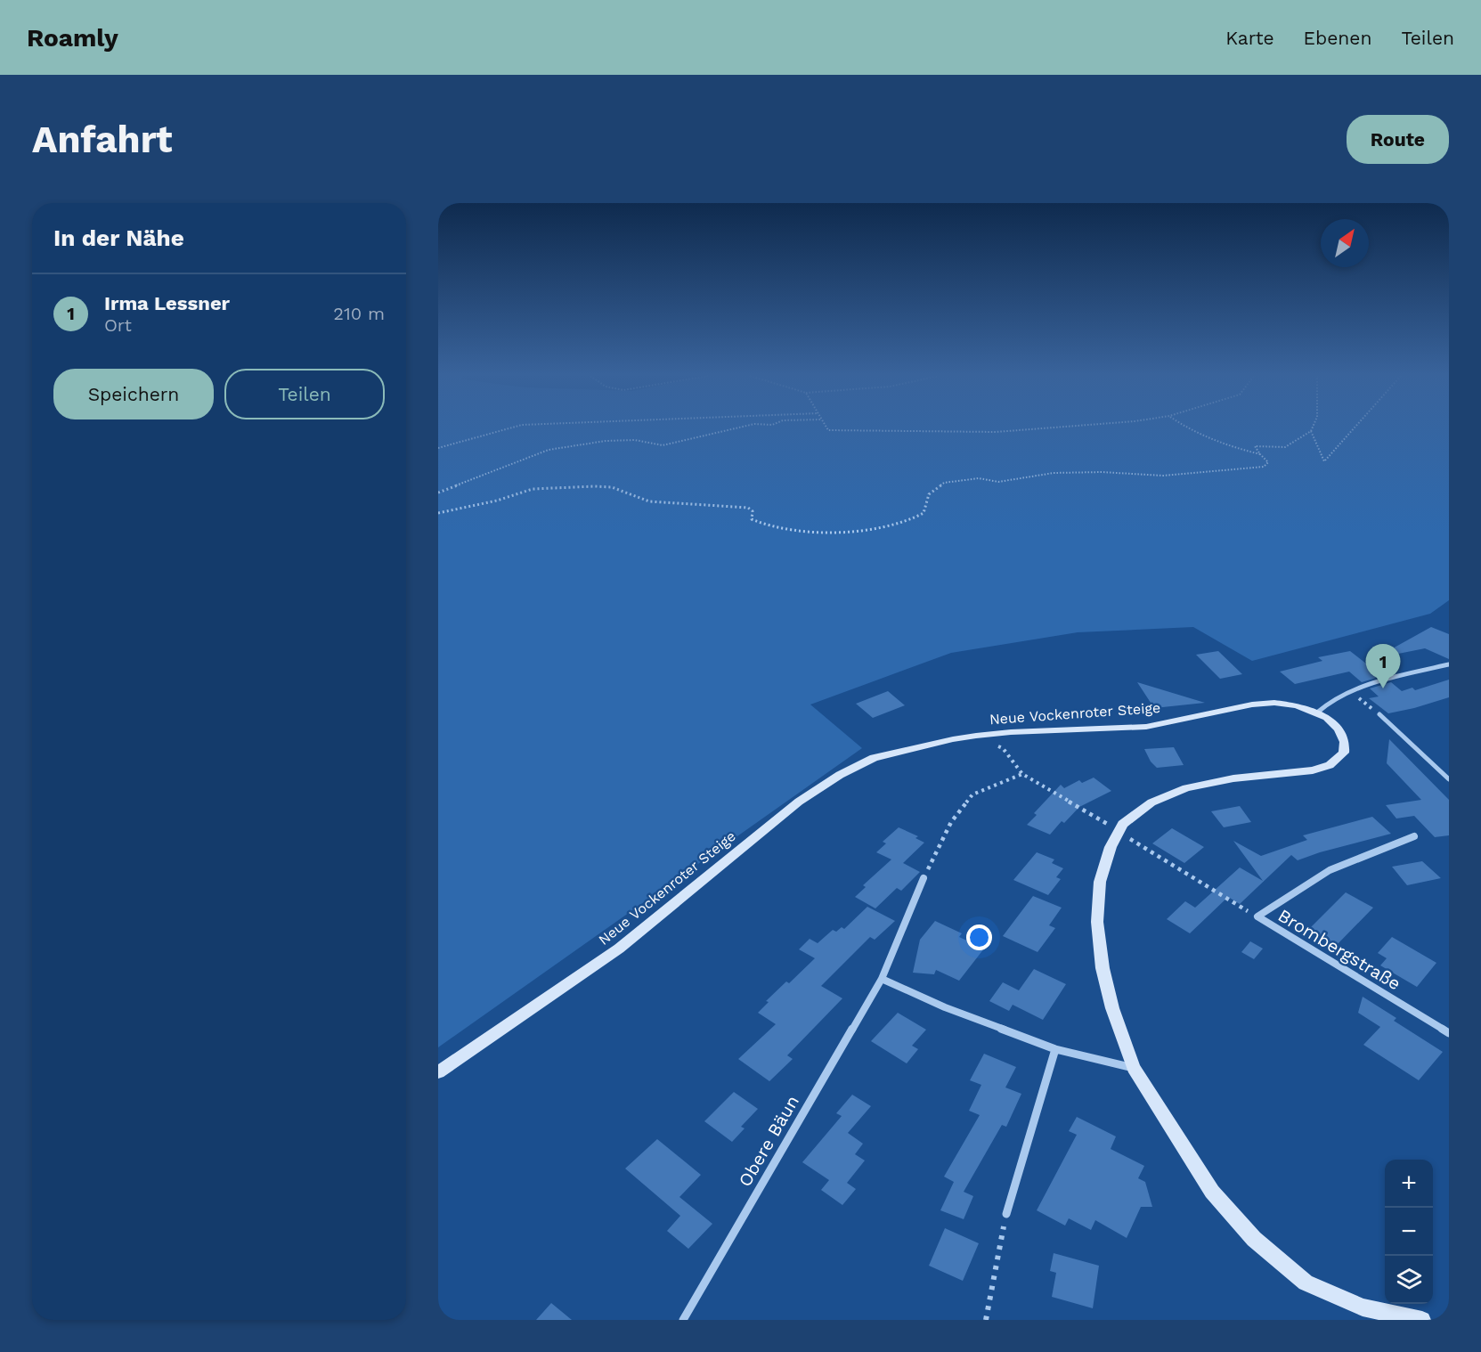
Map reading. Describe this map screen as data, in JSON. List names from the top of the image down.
{
  "streets": {
    "main road": ["Neue Vockenroter Steige"],
    "street": ["Brombergstraße", "Obere Bäun"]
  },
  "north": "top right",
  "page": {
    "header": "Roamly",
    "nav": ["Karte", "Ebenen", "Teilen"],
    "buttons": [
      "Route",
      ["Speichern", "Teilen"]
    ],
    "title": "Anfahrt",
    "heading": "In der Nähe",
    "list": [
      {
        "mark": "1",
        "name": "Irma Lessner",
        "note": "Ort",
        "value": "210 m"
      }
    ],
    "pins": "1",
    "map_buttons": ["+", "−"]
  }
}
